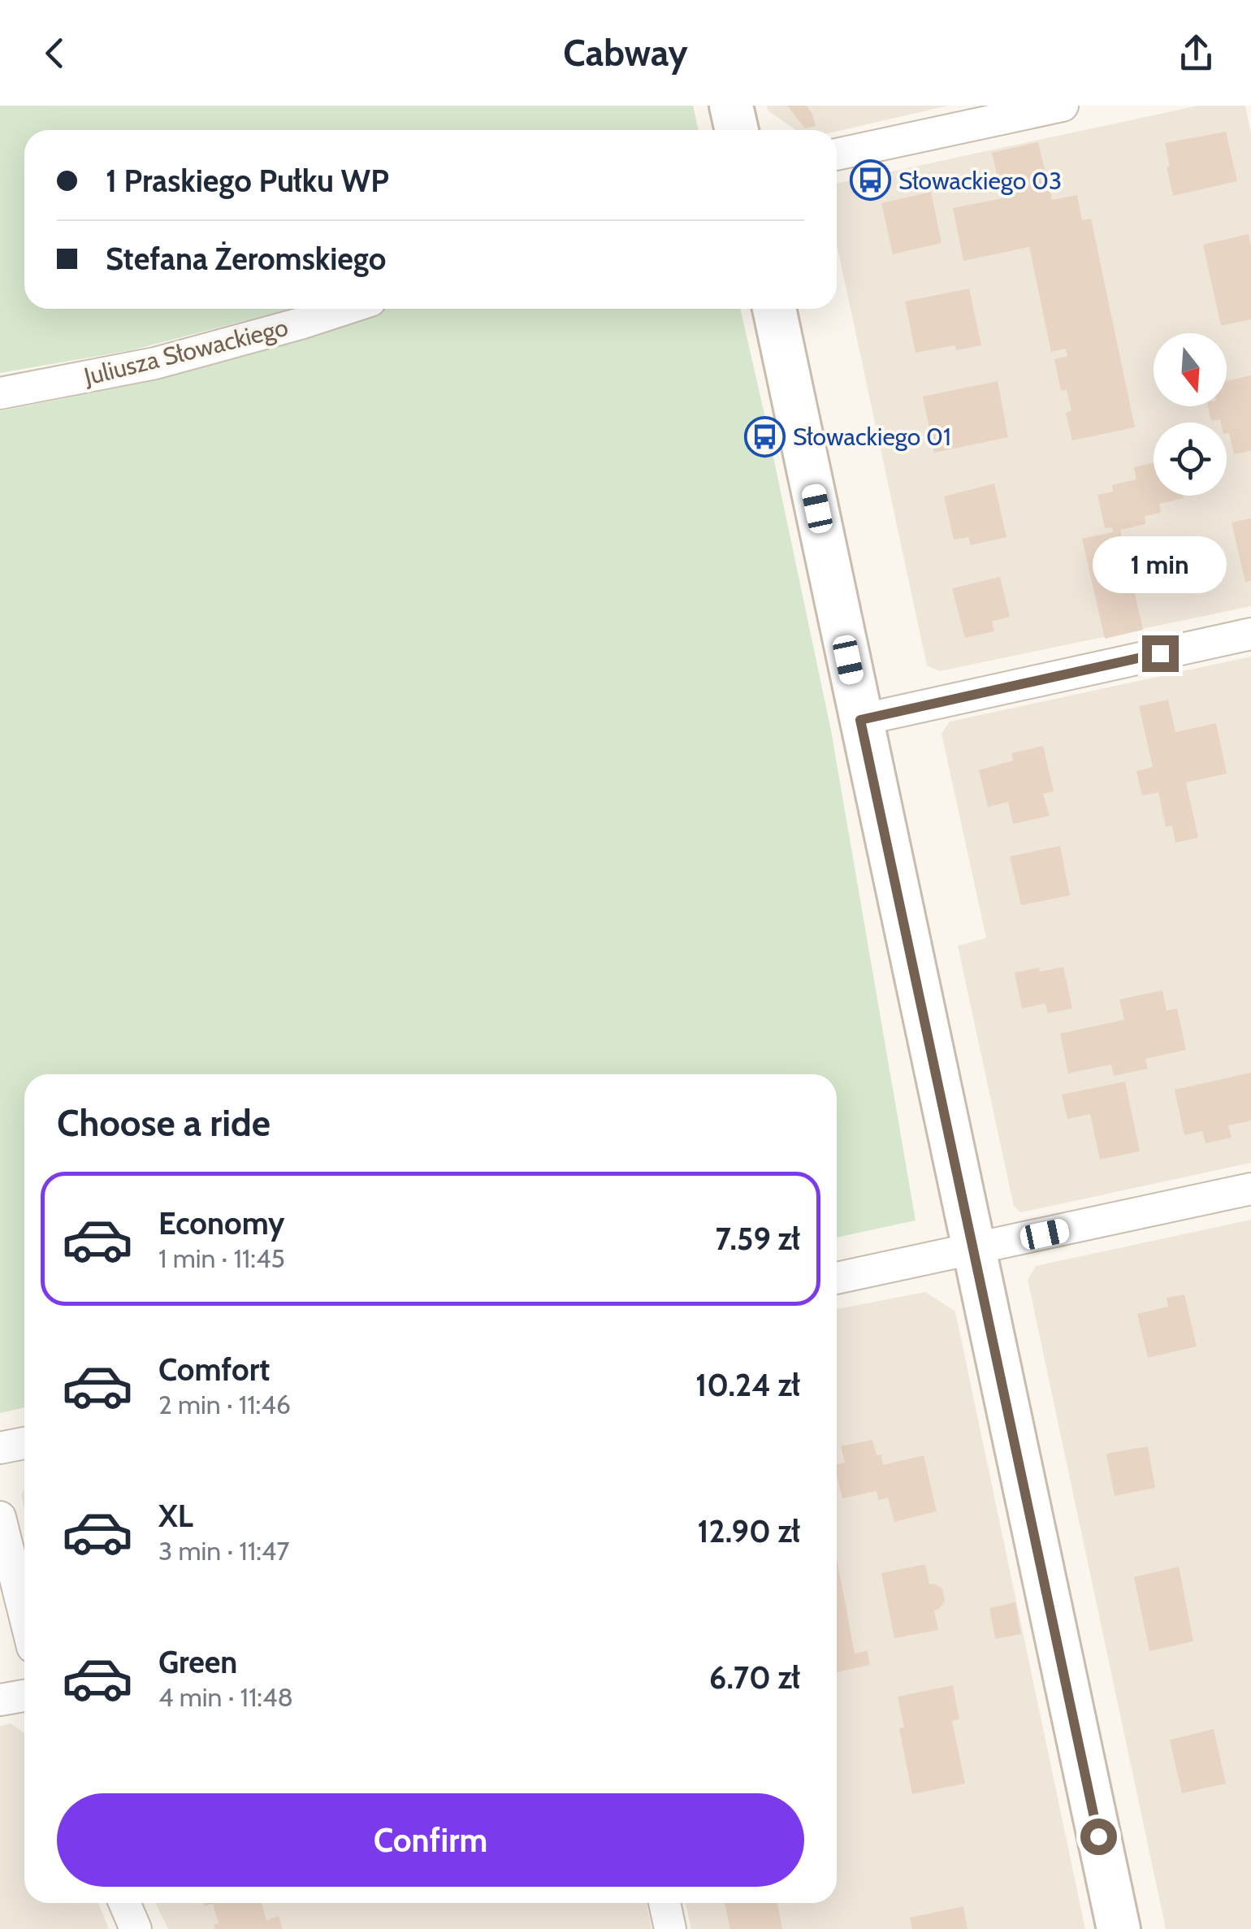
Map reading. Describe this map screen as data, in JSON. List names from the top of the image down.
{
  "streets": {
    "street": ["Juliusza Słowackiego"]
  },
  "places": {
    "bus stop": ["Słowackiego 03", "Słowackiego 01"]
  },
  "north": "bottom",
  "page": {
    "header": "Cabway",
    "banner": ["1 Praskiego Pułku WP", "Stefana Żeromskiego"],
    "bubble": "1 min",
    "heading": "Choose a ride",
    "list": [
      {
        "name": "Economy",
        "note": "1 min · 11:45",
        "value": "7.59 zł"
      },
      {
        "name": "Comfort",
        "note": "2 min · 11:46",
        "value": "10.24 zł"
      },
      {
        "name": "XL",
        "note": "3 min · 11:47",
        "value": "12.90 zł"
      },
      {
        "name": "Green",
        "note": "4 min · 11:48",
        "value": "6.70 zł"
      }
    ],
    "buttons": "Confirm"
  }
}
